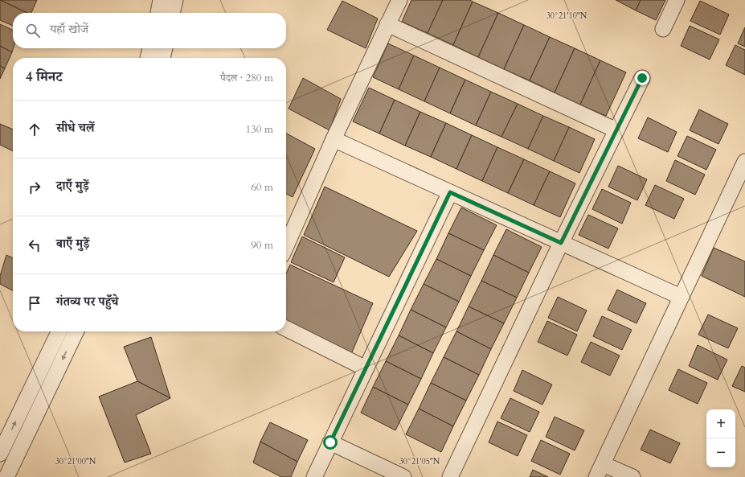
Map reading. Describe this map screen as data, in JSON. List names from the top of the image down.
{
  "page": {
    "search": "यहाँ खोजें",
    "heading": ["4 मिनट", "पैदल · 280 m"],
    "list": [
      ["सीधे चलें", "130 m"],
      ["दाएँ मुड़ें", "60 m"],
      ["बाएँ मुड़ें", "90 m"],
      "गंतव्य पर पहुँचे"
    ],
    "map_buttons": ["+", "−"]
  },
  "coordinates": ["30°21'10\"N", "30°21'00\"N", "30°21'05\"N"]
}
